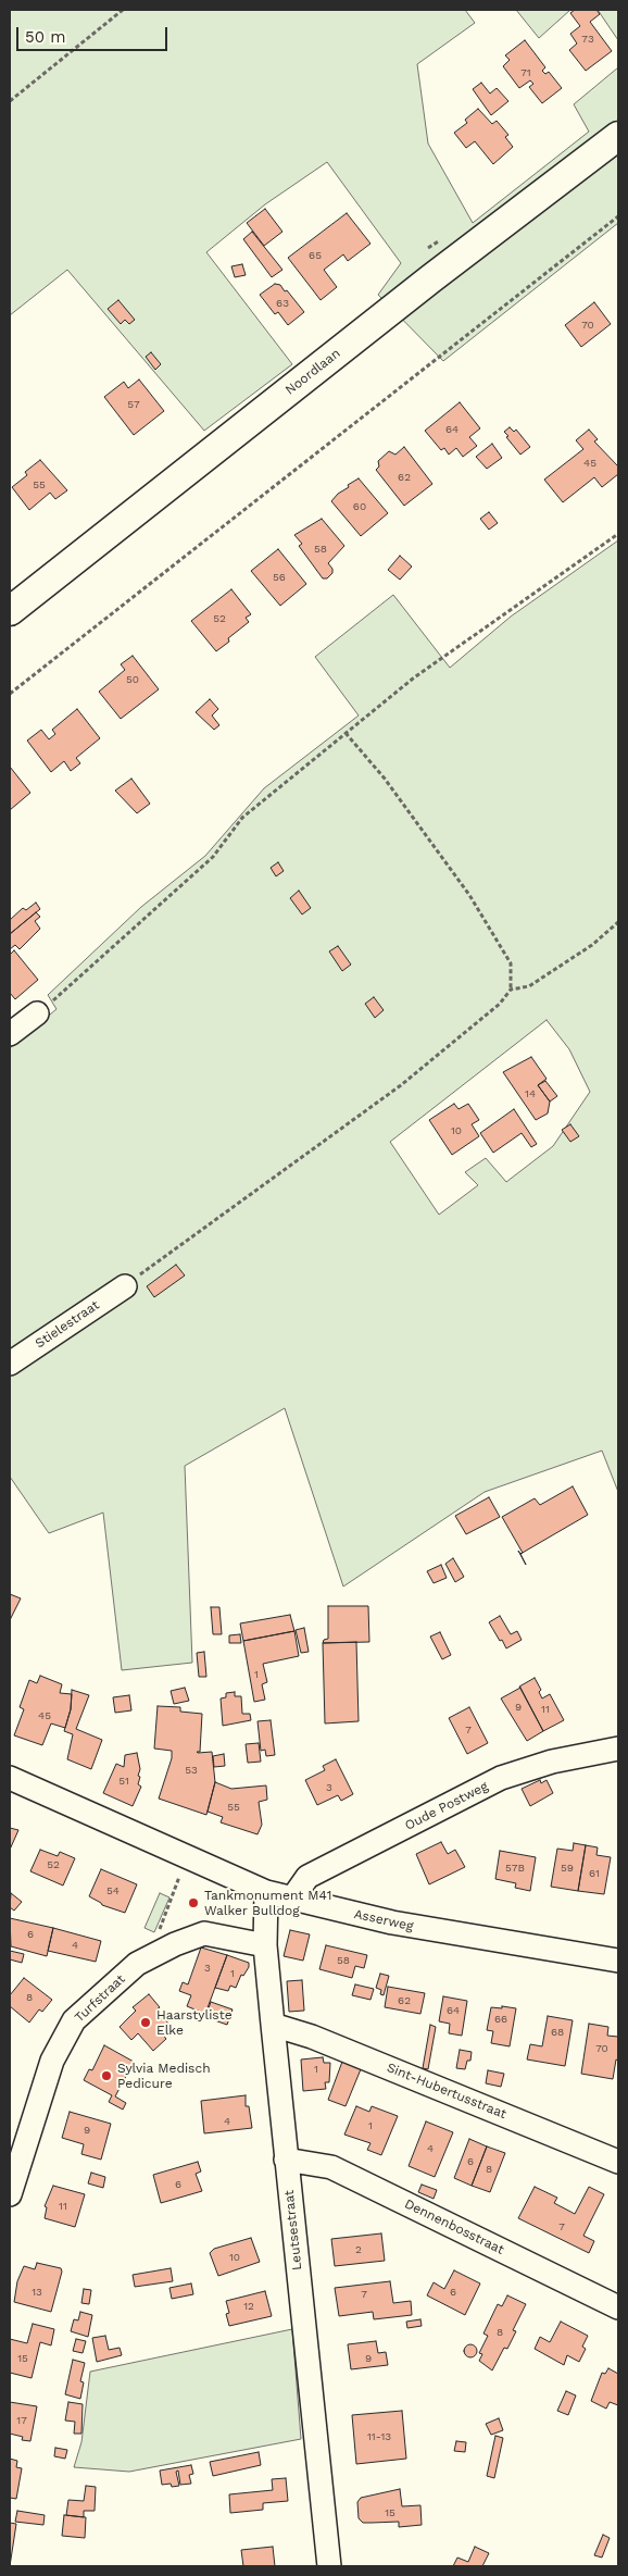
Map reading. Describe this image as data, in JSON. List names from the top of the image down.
{
  "streets": {
    "main road": ["Noordlaan"],
    "street": [
      "Stielestraat",
      "Oude Postweg",
      "Asserweg",
      "Turfstraat",
      "Sint-Hubertusstraat",
      "Dennenbosstraat",
      "Leutsestraat"
    ]
  },
  "crossings": [
    ["Oude Postweg", "Asserweg"],
    ["Asserweg", "Leutsestraat"],
    ["Turfstraat", "Leutsestraat"],
    ["Sint-Hubertusstraat", "Leutsestraat"],
    ["Dennenbosstraat", "Leutsestraat"]
  ],
  "places": ["Tankmonument M41 Walker Bulldog", "Haarstyliste Elke", "Sylvia Medisch Pedicure"],
  "house_numbers": [
    "73",
    "71",
    "65",
    "63",
    "70",
    "57",
    "64",
    "45",
    "62",
    "55",
    "60",
    "58",
    "56",
    "52",
    "50",
    "14",
    "10",
    "1",
    "9",
    "11",
    "45",
    "7",
    "53",
    "51",
    "3",
    "55",
    "52",
    "57B",
    "59",
    "61",
    "54",
    "6",
    "4",
    "58",
    "3",
    "1",
    "8",
    "62",
    "64",
    "66",
    "68",
    "70",
    "1",
    "4",
    "1",
    "9",
    "4",
    "6",
    "8",
    "6",
    "11",
    "7",
    "2",
    "10",
    "13",
    "6",
    "7",
    "12",
    "8",
    "15",
    "9",
    "17",
    "11-13",
    "15"
  ],
  "scale_bar": "50 m"
}
